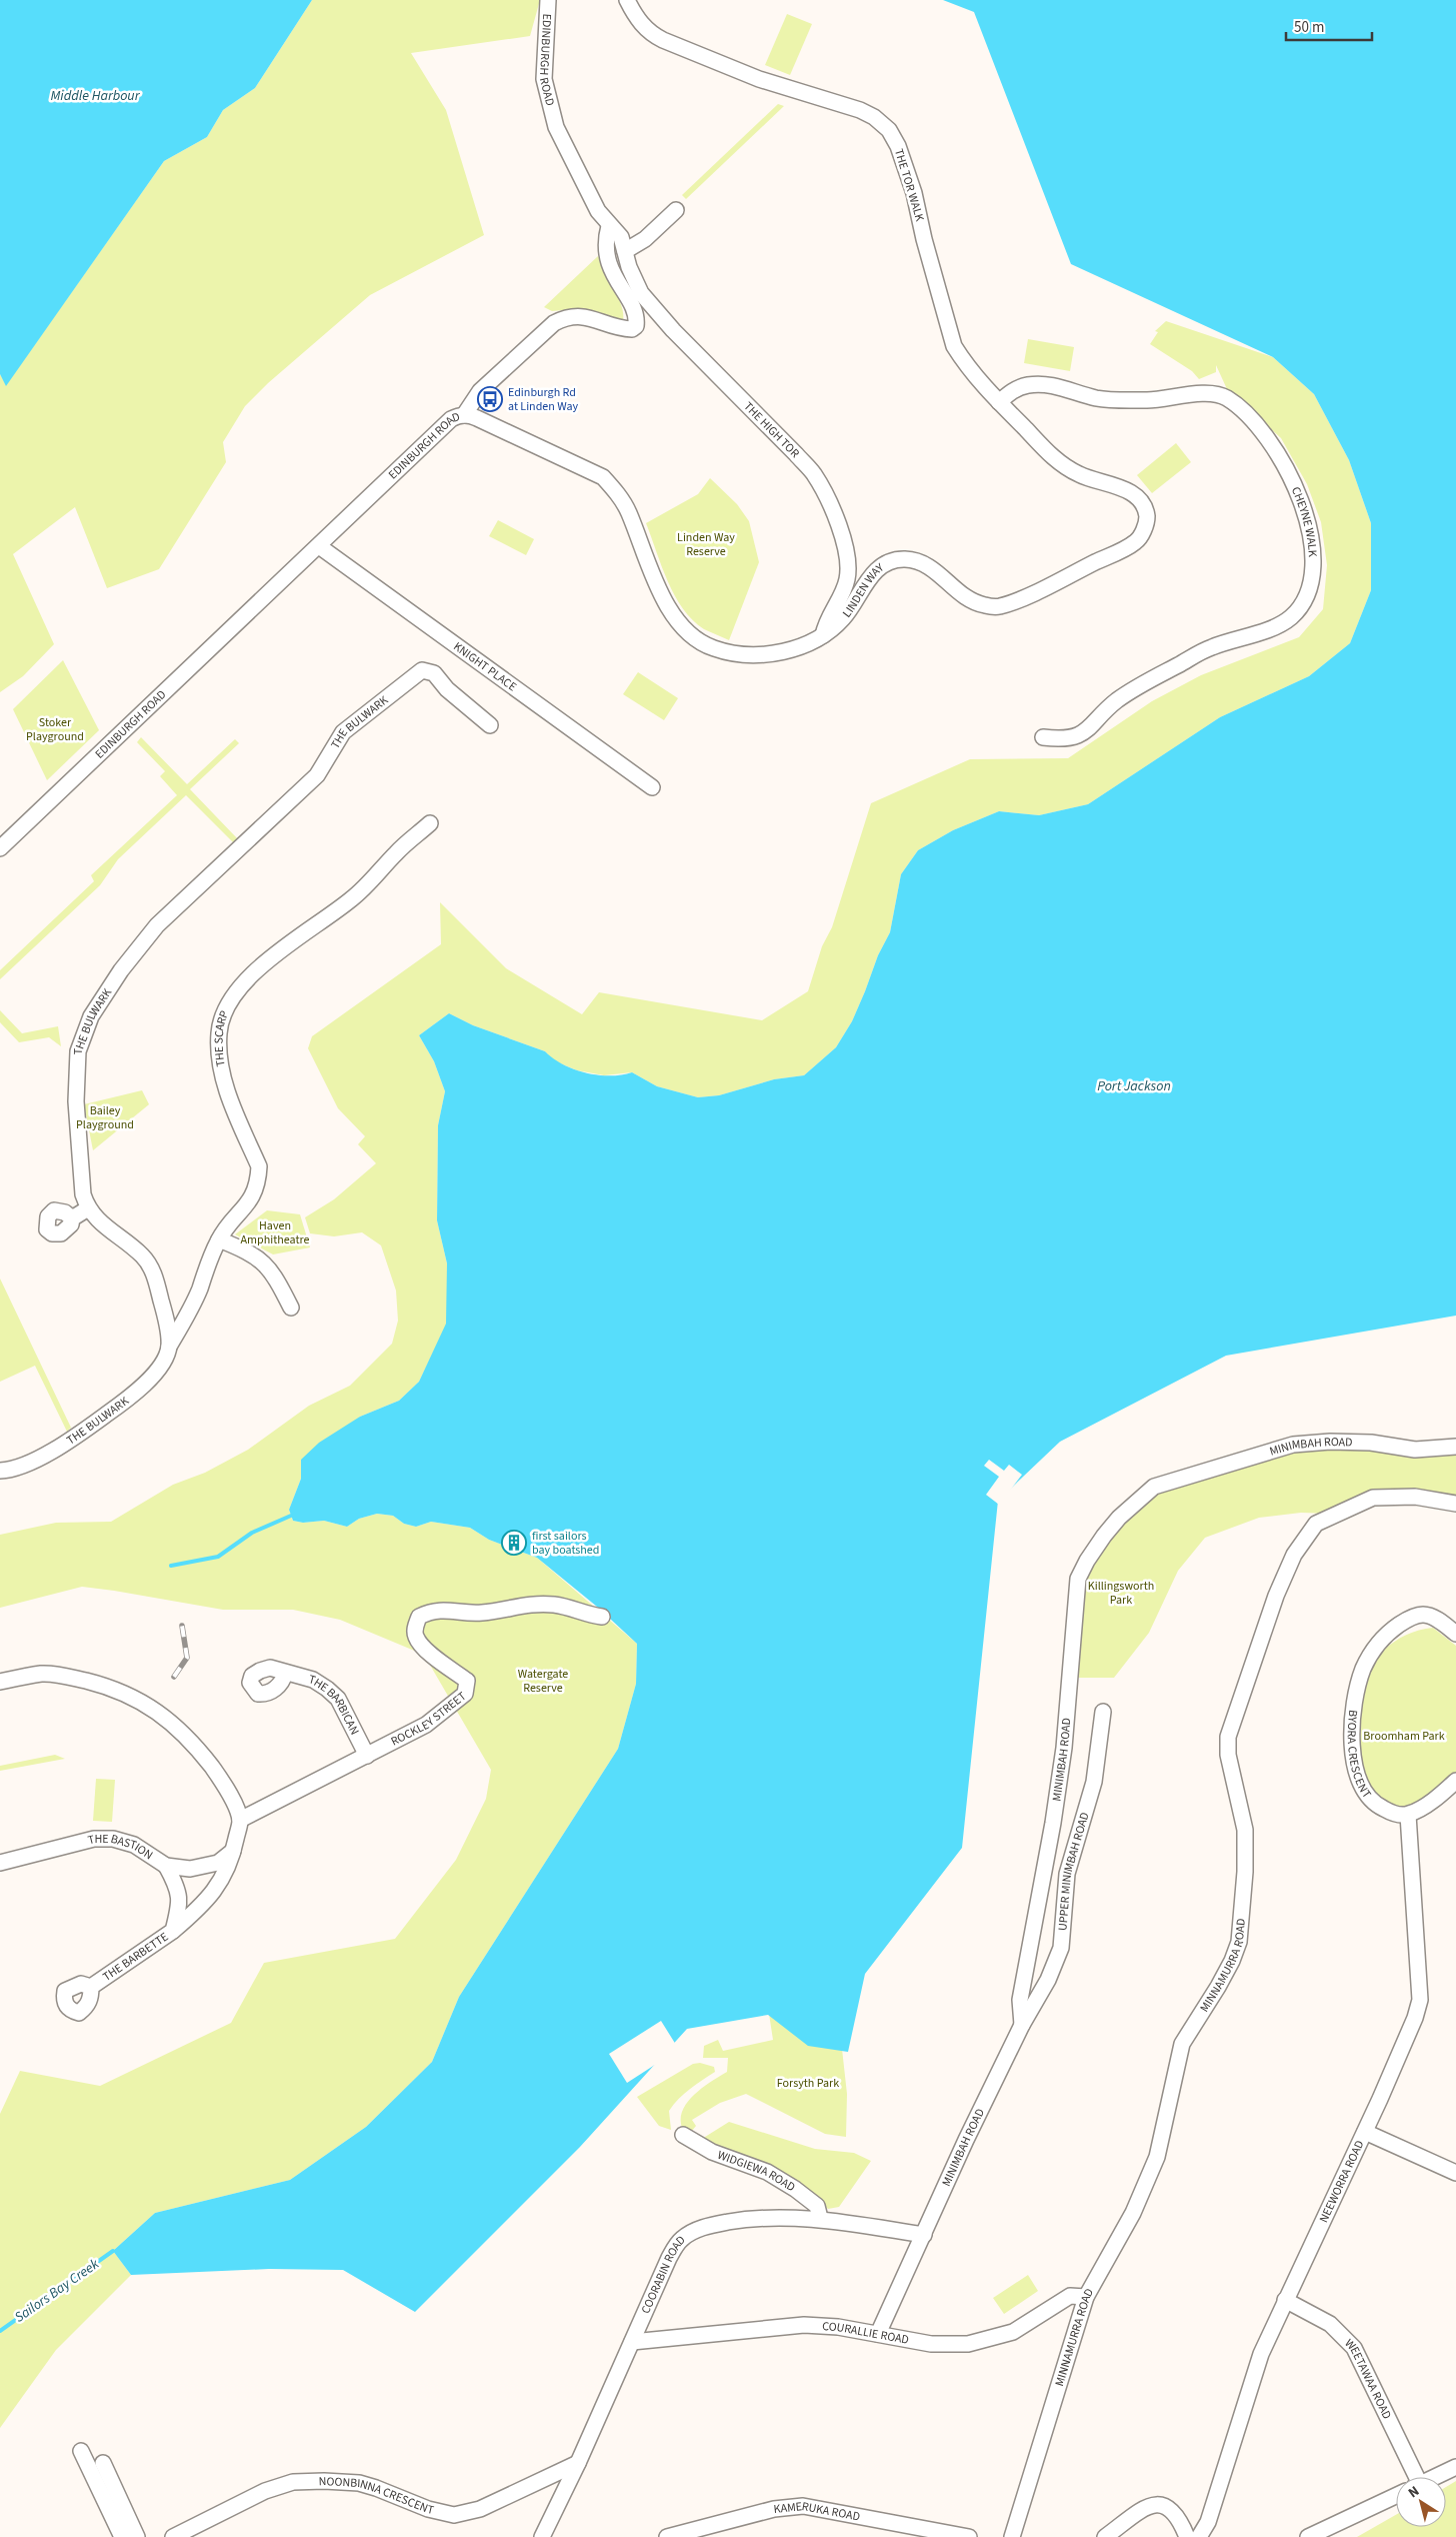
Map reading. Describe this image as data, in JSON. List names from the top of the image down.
{
  "streets": {
    "street": [
      "EDINBURGH ROAD",
      "THE TOR WALK",
      "THE HIGH TOR",
      "CHEYNE WALK",
      "LINDEN WAY",
      "KNIGHT PLACE",
      "THE BULWARK",
      "THE SCARP",
      "MINIMBAH ROAD",
      "THE BARBICAN",
      "ROCKLEY STREET",
      "BYORA CRESCENT",
      "THE BASTION",
      "UPPER MINIMBAH ROAD",
      "THE BARBETTE",
      "MINNAMURRA ROAD",
      "WIDGIEWA ROAD",
      "NEEWORRA ROAD",
      "COORABIN ROAD",
      "COURALLIE ROAD",
      "WEETAWAA ROAD",
      "NOONBINNA CRESCENT",
      "KAMERUKA ROAD"
    ]
  },
  "crossings": [
    ["EDINBURGH ROAD", "THE HIGH TOR"],
    ["EDINBURGH ROAD", "LINDEN WAY"],
    ["EDINBURGH ROAD", "KNIGHT PLACE"],
    ["THE TOR WALK", "CHEYNE WALK"],
    ["THE TOR WALK", "LINDEN WAY"],
    ["THE HIGH TOR", "LINDEN WAY"],
    ["CHEYNE WALK", "LINDEN WAY"],
    ["THE BULWARK", "THE SCARP"],
    ["MINIMBAH ROAD", "UPPER MINIMBAH ROAD"],
    ["MINIMBAH ROAD", "COORABIN ROAD"],
    ["MINIMBAH ROAD", "COURALLIE ROAD"],
    ["THE BARBICAN", "ROCKLEY STREET"],
    ["BYORA CRESCENT", "NEEWORRA ROAD"],
    ["THE BASTION", "THE BARBETTE"],
    ["MINNAMURRA ROAD", "COURALLIE ROAD"],
    ["WIDGIEWA ROAD", "COORABIN ROAD"],
    ["NEEWORRA ROAD", "WEETAWAA ROAD"],
    ["COORABIN ROAD", "COURALLIE ROAD"],
    ["COORABIN ROAD", "NOONBINNA CRESCENT"]
  ],
  "water": ["Middle Harbour", "Port Jackson", "Sailors Bay Creek"],
  "parks": [
    "Linden Way Reserve",
    "Stoker Playground",
    "Bailey Playground",
    "Haven Amphitheatre",
    "Killingsworth Park",
    "Watergate Reserve",
    "Broomham Park",
    "Forsyth Park"
  ],
  "places": {
    "bus stop": ["Edinburgh Rd at Linden Way"],
    "building": ["first sailors bay boatshed"]
  },
  "scale_bar": "50 m",
  "north": "top left"
}
